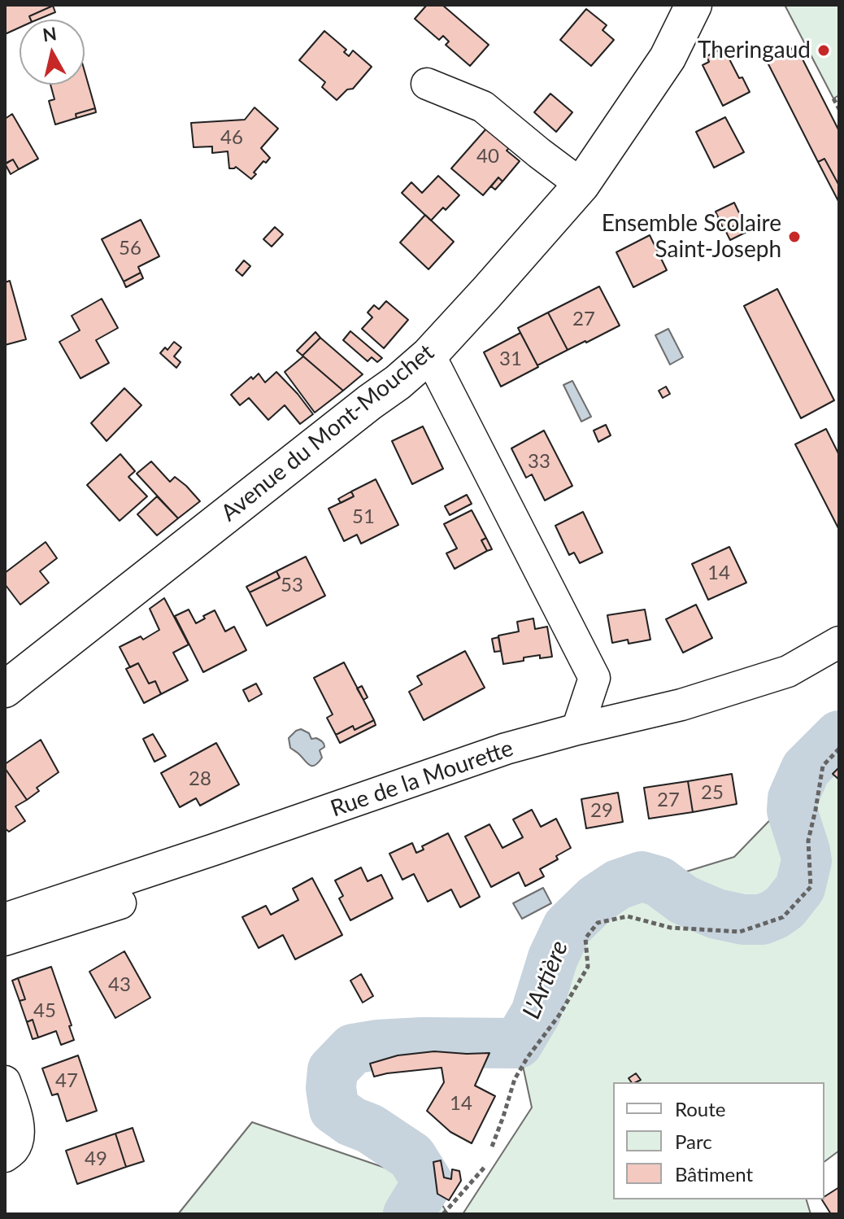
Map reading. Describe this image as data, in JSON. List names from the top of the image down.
{
  "streets": {
    "main road": ["Avenue du Mont-Mouchet"],
    "street": ["Rue de la Mourette"]
  },
  "water": ["L'Artière"],
  "places": ["Theringaud", "Ensemble Scolaire Saint-Joseph"],
  "house_numbers": [
    "46",
    "40",
    "56",
    "27",
    "31",
    "33",
    "51",
    "14",
    "53",
    "28",
    "25",
    "27",
    "29",
    "43",
    "45",
    "47",
    "14",
    "49"
  ],
  "legend": ["Route", "Parc", "Bâtiment"],
  "north": "top"
}
